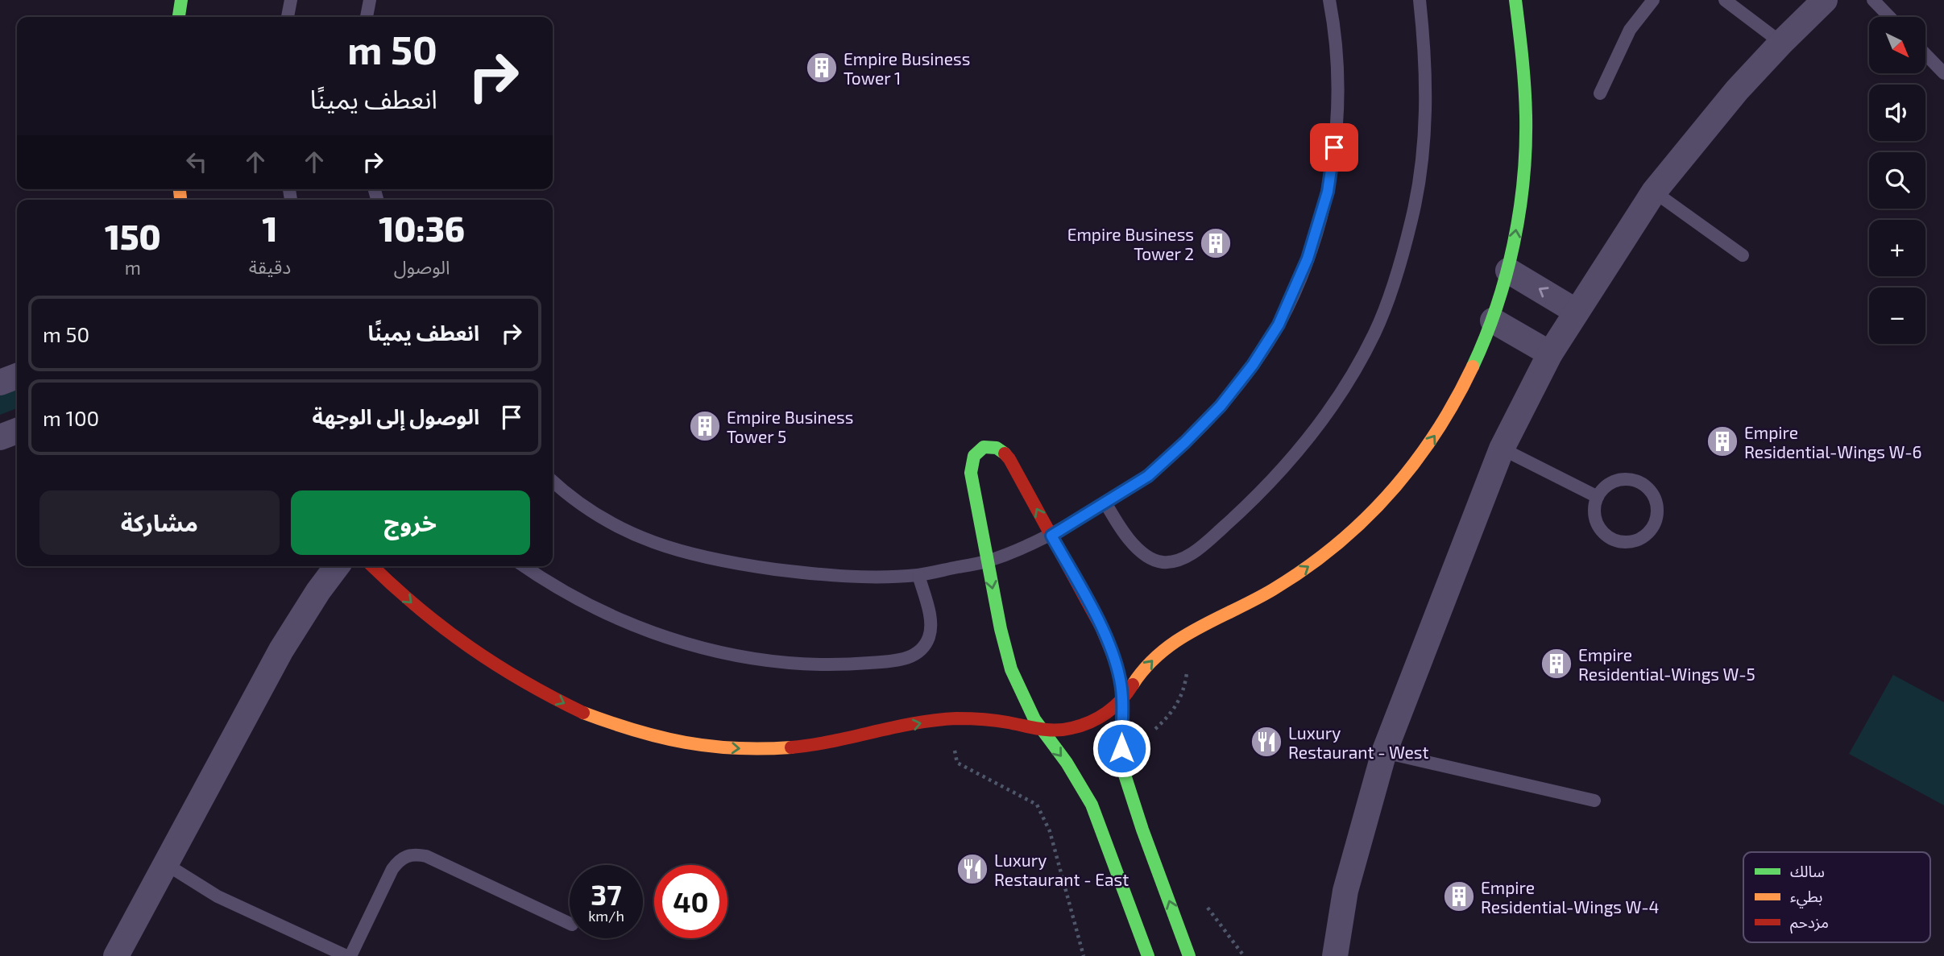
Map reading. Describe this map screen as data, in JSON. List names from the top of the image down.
{
  "places": {
    "building": [
      "Empire Business Tower 1",
      "Empire Business Tower 2",
      "Empire Business Tower 5",
      "Empire Residential-Wings W-6",
      "Empire Residential-Wings W-5",
      "Empire Residential-Wings W-4"
    ],
    "restaurant": ["Luxury Restaurant - West", "Luxury Restaurant - East"]
  },
  "legend": ["سالك", "بطيء", "مزدحم"],
  "north": "bottom right",
  "page": {
    "map_buttons": ["+", "−"],
    "turn": ["50 m", "انعطف يمينًا"],
    "eta": [
      "10:36",
      "الوصول",
      "1",
      "دقيقة",
      "150",
      "m"
    ],
    "list": [
      {
        "name": "انعطف يمينًا",
        "value": "50 m"
      },
      {
        "name": "الوصول إلى الوجهة",
        "value": "100 m"
      }
    ],
    "buttons": ["خروج", "مشاركة"],
    "speed": "37 km/h",
    "limit": "40"
  }
}
